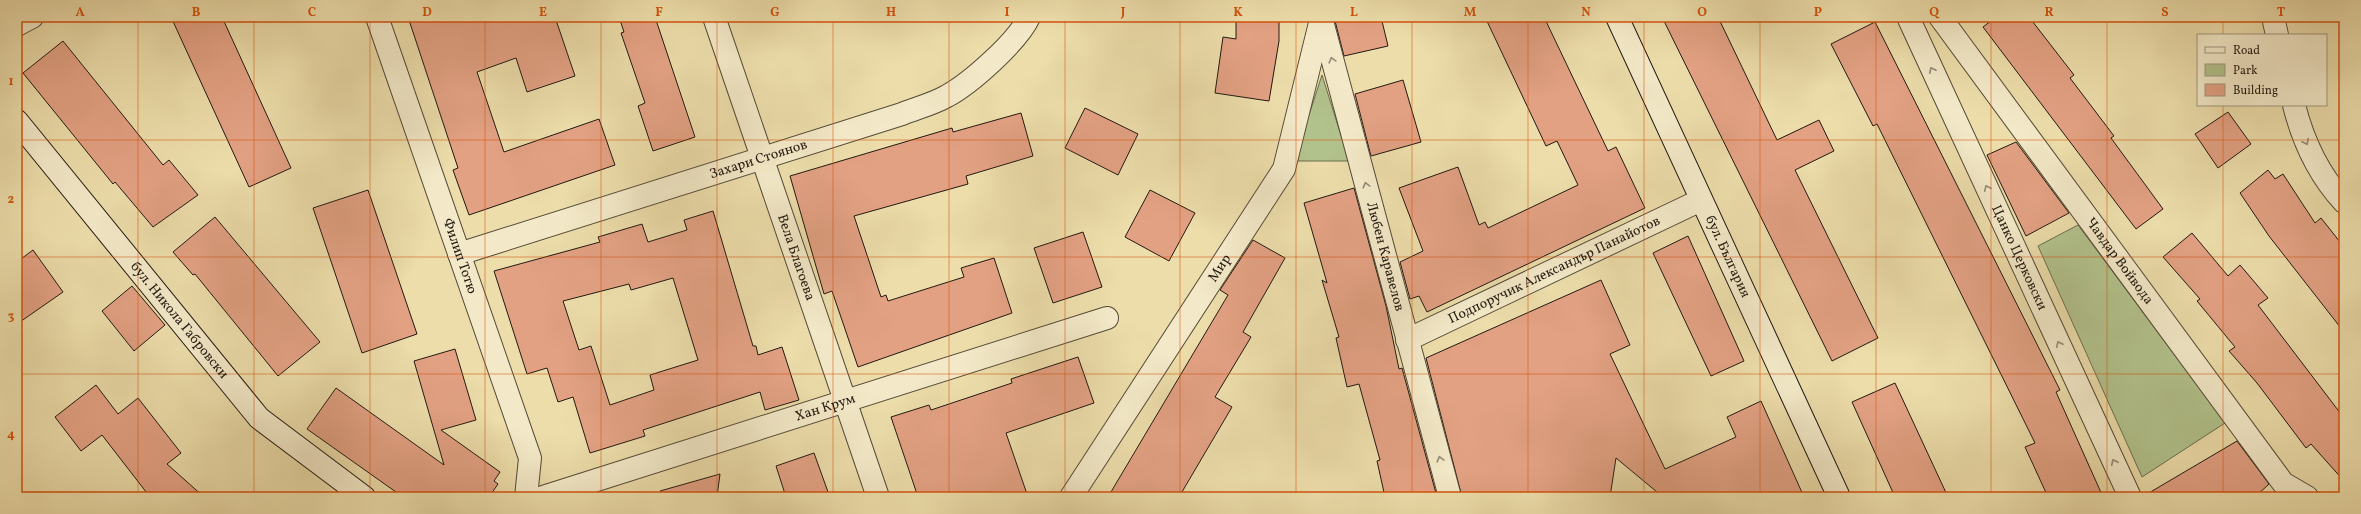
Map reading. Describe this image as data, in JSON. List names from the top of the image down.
{
  "streets": {
    "street": [
      "Захари Стоянов",
      "Филип Тотю",
      "Вела Благоева",
      "Любен Каравелов",
      "бул. България",
      "Цанко Церковски",
      "Чавдар Войвода",
      "Мир",
      "Подпоручик Александър Панайотов",
      "бул. Никола Габровски",
      "Хан Крум"
    ]
  },
  "crossings": [
    ["Захари Стоянов", "Филип Тотю"],
    ["Захари Стоянов", "Вела Благоева"],
    ["Вела Благоева", "Хан Крум"],
    ["Любен Каравелов", "Мир"],
    ["Любен Каравелов", "Подпоручик Александър Панайотов"],
    ["бул. България", "Подпоручик Александър Панайотов"]
  ],
  "one_way": ["Любен Каравелов", "Цанко Церковски"],
  "legend": ["Road", "Park", "Building"],
  "grid": {
    "columns": [
      "A",
      "B",
      "C",
      "D",
      "E",
      "F",
      "G",
      "H",
      "I",
      "J",
      "K",
      "L",
      "M",
      "N",
      "O",
      "P",
      "Q",
      "R",
      "S",
      "T"
    ],
    "rows": [
      "1",
      "2",
      "3",
      "4"
    ]
  }
}
